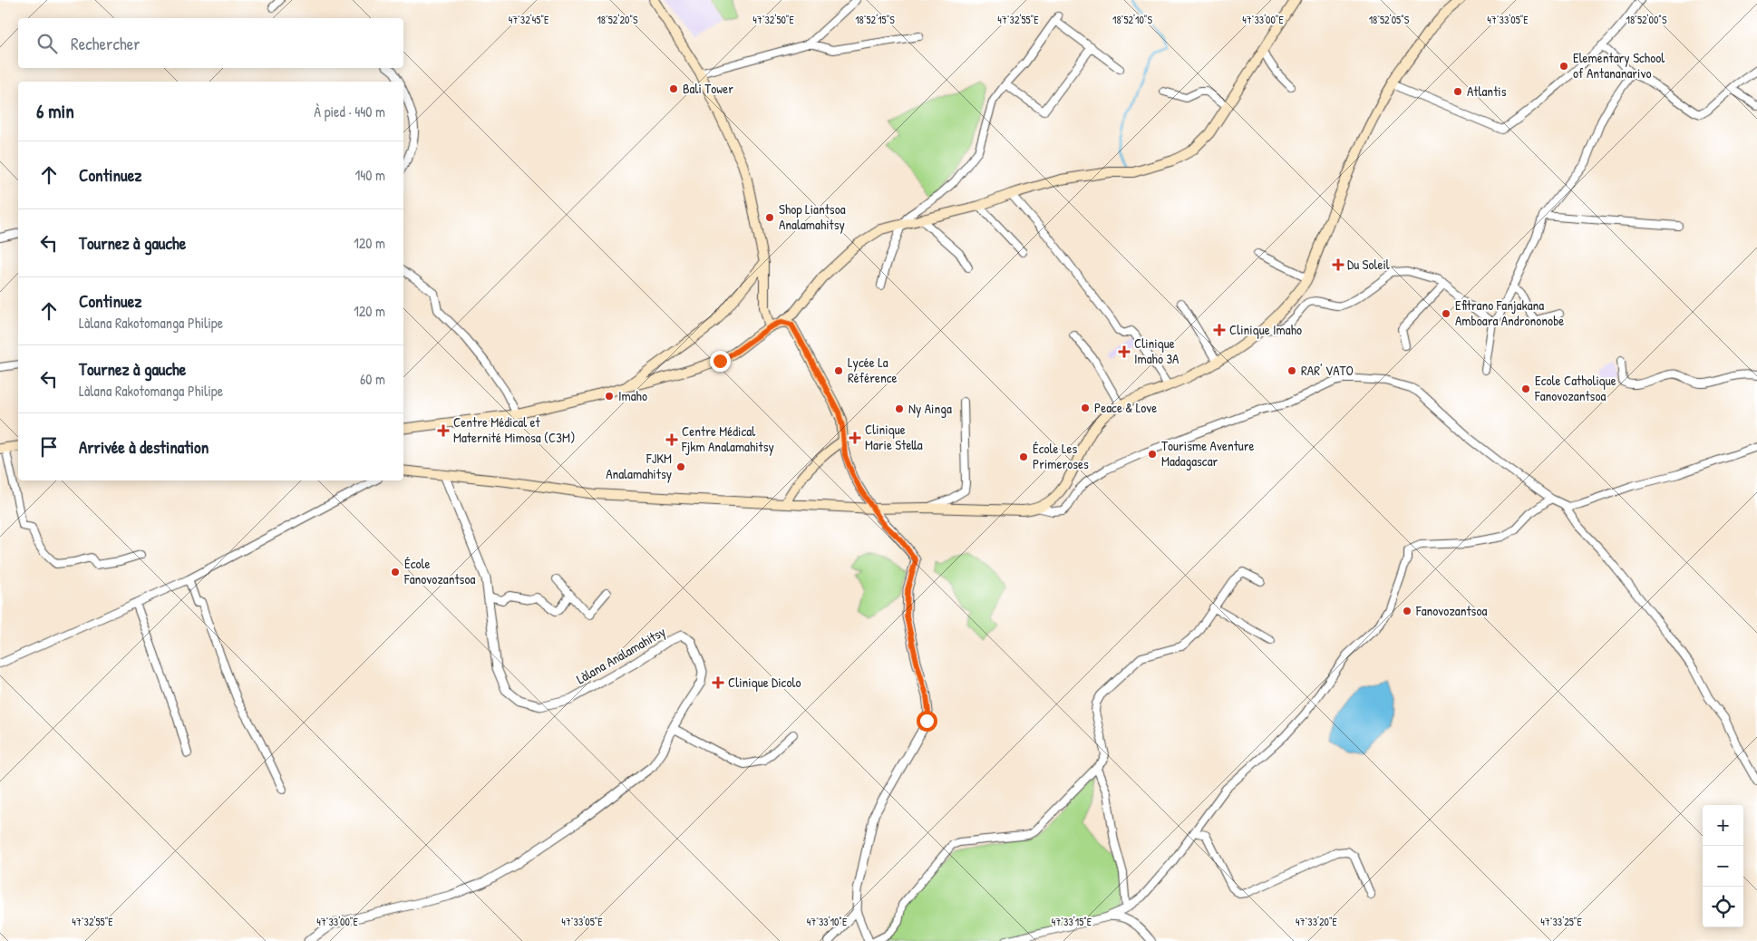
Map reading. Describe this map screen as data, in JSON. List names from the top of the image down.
{
  "streets": {
    "street": ["Làlana Analamahitsy"]
  },
  "places": {
    "other": [
      "Elementary School of Antananarivo",
      "Bali Tower",
      "Atlantis",
      "Shop Liantsoa Analamahitsy",
      "Efitrano Fanjakana Amboara Andrononobe",
      "Lycée La Référence",
      "RAR' VATO",
      "Ecole Catholique Fanovozantsoa",
      "Imaho",
      "Peace & Love",
      "Ny Ainga",
      "Tourisme Aventure Madagascar",
      "École Les Primeroses",
      "FJKM Analamahitsy",
      "École Fanovozantsoa",
      "Fanovozantsoa"
    ],
    "health": [
      "Du Soleil",
      "Clinique Imaho",
      "Clinique Imaho 3A",
      "Centre Médical et Maternité Mimosa (C3M)",
      "Clinique Marie Stella",
      "Centre Médical Fjkm Analamahitsy",
      "Clinique Dicolo"
    ]
  },
  "page": {
    "search": "Rechercher",
    "heading": ["6 min", "À pied · 440 m"],
    "list": [
      ["Continuez", "140 m"],
      ["Tournez à gauche", "120 m"],
      ["Continuez", "Làlana Rakotomanga Philipe", "120 m"],
      ["Tournez à gauche", "Làlana Rakotomanga Philipe", "60 m"],
      "Arrivée à destination"
    ],
    "map_buttons": ["+", "−"]
  },
  "coordinates": [
    "47°32'45\"E",
    "18°52'20\"S",
    "47°32'50\"E",
    "18°52'15\"S",
    "47°32'55\"E",
    "18°52'10\"S",
    "47°33'00\"E",
    "18°52'05\"S",
    "47°33'05\"E",
    "18°52'00\"S",
    "47°33'10\"E",
    "47°33'15\"E",
    "47°33'20\"E",
    "47°33'25\"E"
  ]
}
